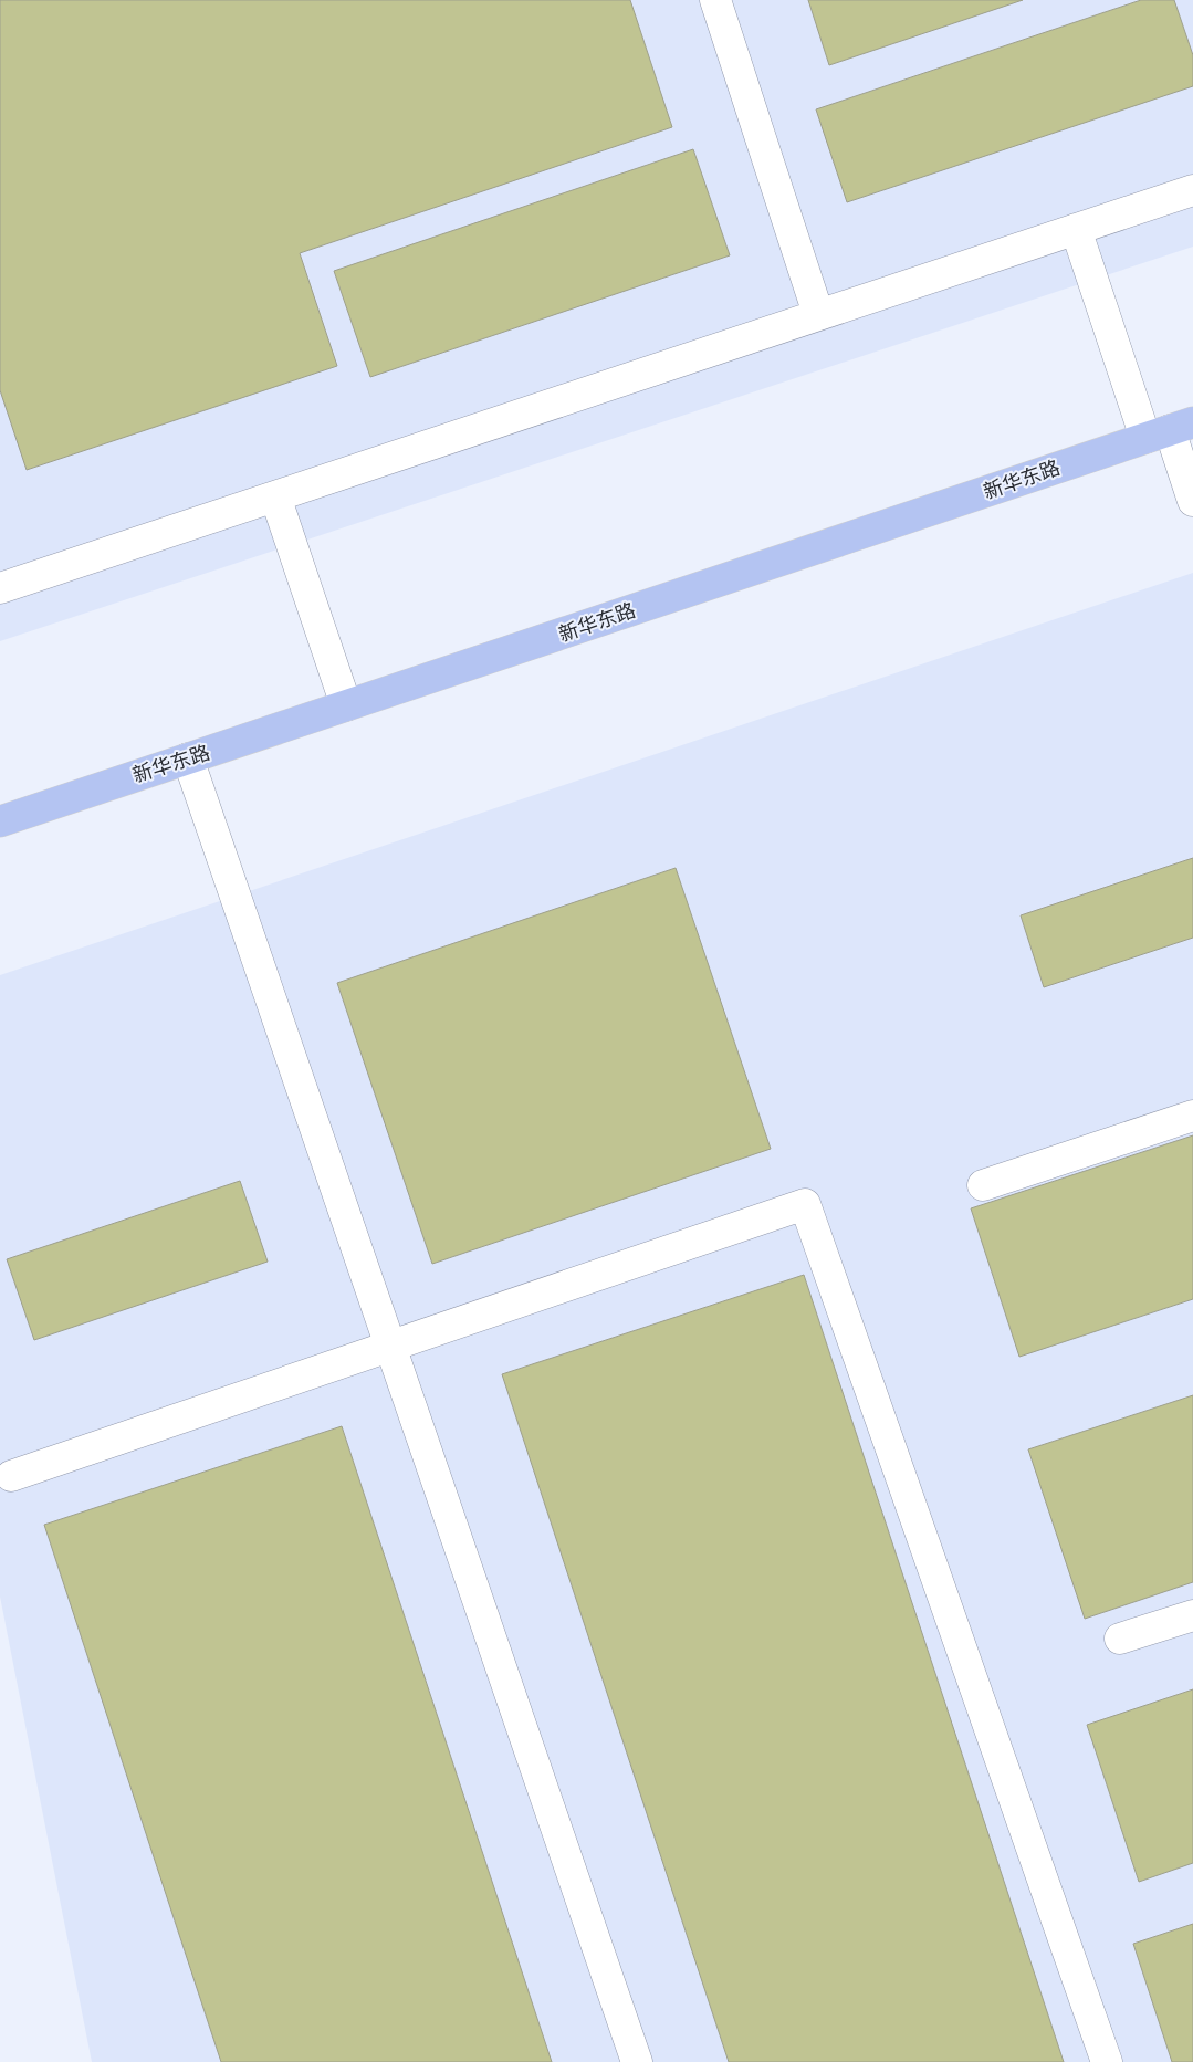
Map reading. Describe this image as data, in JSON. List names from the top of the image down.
{
  "streets": {
    "main road": ["新华东路"]
  }
}
